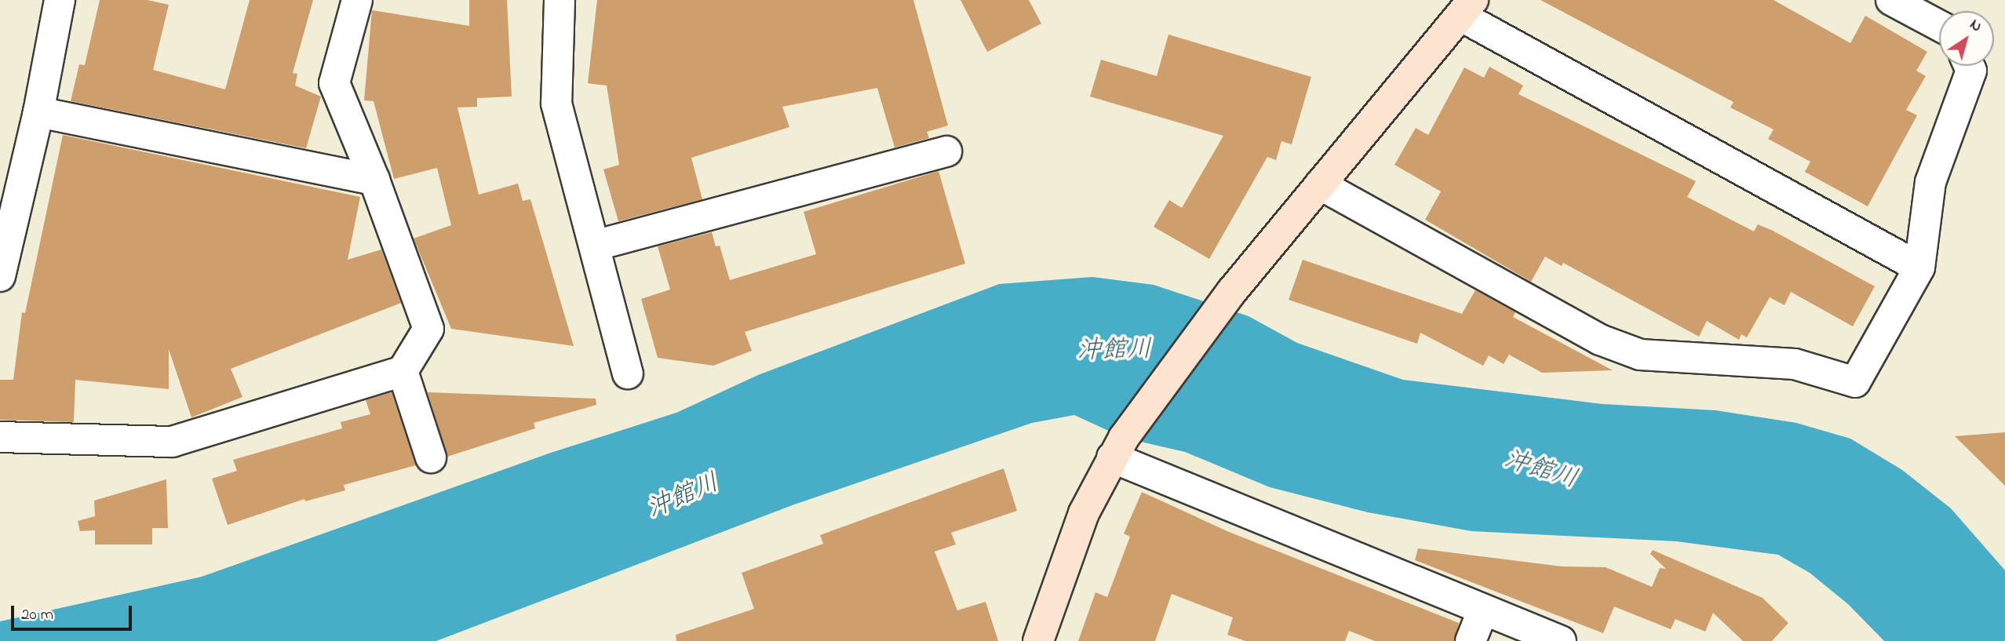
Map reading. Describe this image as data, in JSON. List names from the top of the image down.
{
  "water": ["沖館川"],
  "scale_bar": "20 m",
  "north": "top right"
}
